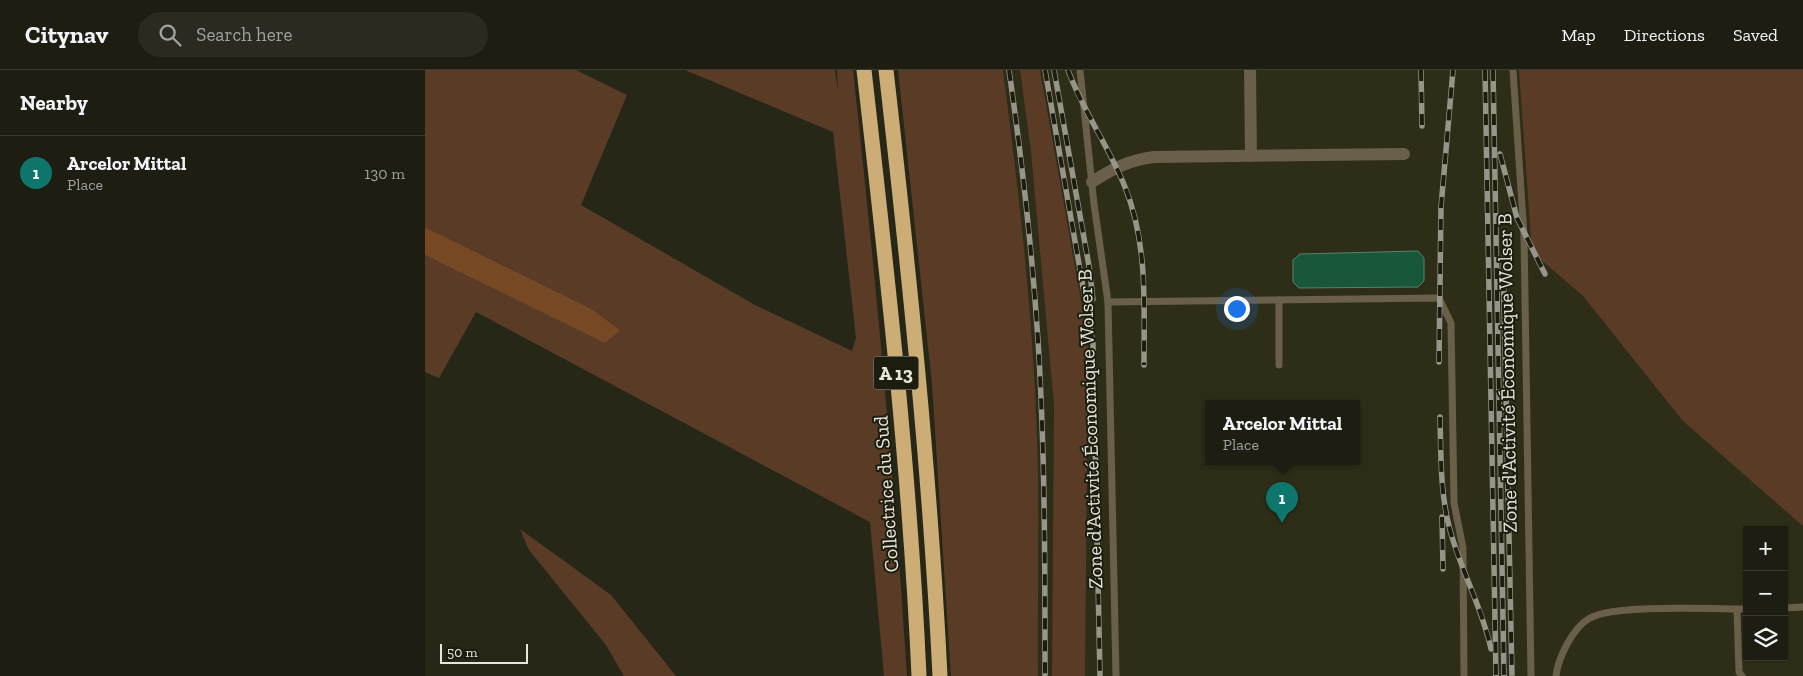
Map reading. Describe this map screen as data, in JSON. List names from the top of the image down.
{
  "streets": {
    "highway": ["A 13", "Collectrice du Sud"],
    "lane": ["Zone d'Activité Économique Wolser B"]
  },
  "scale_bar": "50 m",
  "page": {
    "header": "Citynav",
    "search": "Search here",
    "nav": ["Map", "Directions", "Saved"],
    "heading": "Nearby",
    "list": [
      {
        "mark": "1",
        "name": "Arcelor Mittal",
        "note": "Place",
        "value": "130 m"
      }
    ],
    "popup": ["Arcelor Mittal", "Place"],
    "pins": "1",
    "map_buttons": ["+", "−"],
    "scale": "50 m"
  }
}
